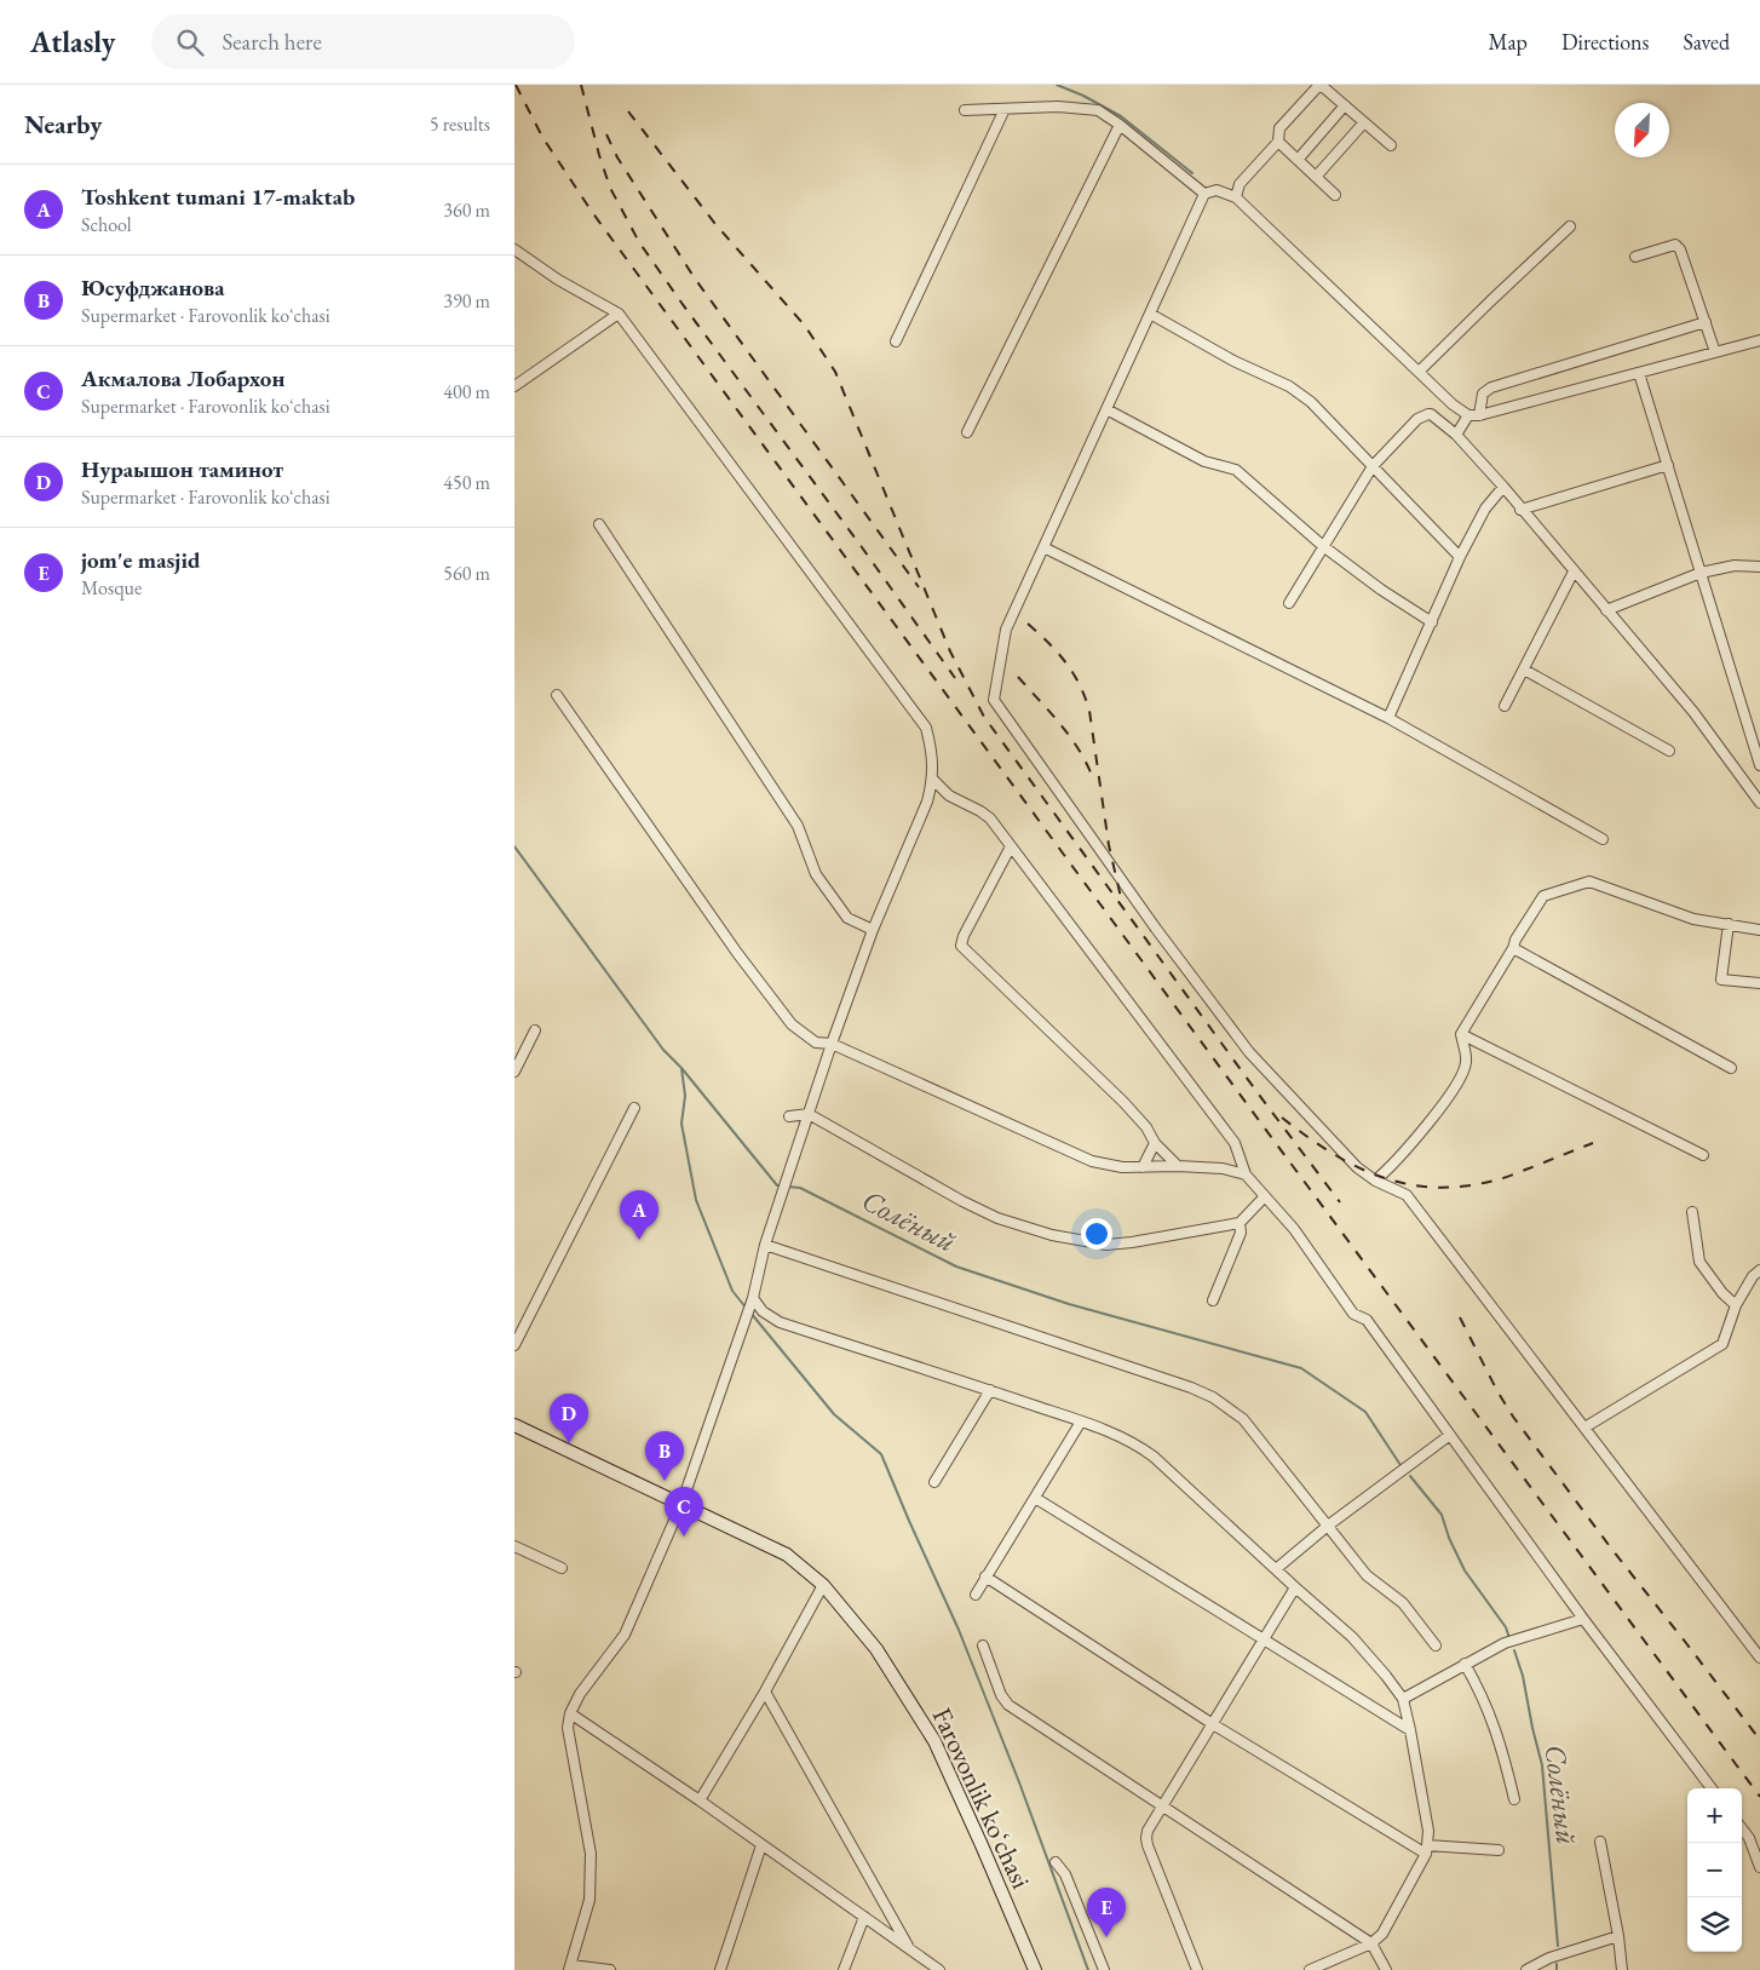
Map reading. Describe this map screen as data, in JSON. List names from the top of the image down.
{
  "streets": {
    "street": ["Farovonlik koʻchasi"]
  },
  "water": ["Солёный"],
  "north": "bottom left",
  "page": {
    "header": "Atlasly",
    "search": "Search here",
    "nav": ["Map", "Directions", "Saved"],
    "heading": ["Nearby", "5 results"],
    "list": [
      {
        "mark": "A",
        "name": "Toshkent tumani 17-maktab",
        "note": "School",
        "value": "360 m"
      },
      {
        "mark": "B",
        "name": "Юсуфджанова",
        "note": "Supermarket · Farovonlik koʻchasi",
        "value": "390 m"
      },
      {
        "mark": "C",
        "name": "Акмалова Лобархон",
        "note": "Supermarket · Farovonlik koʻchasi",
        "value": "400 m"
      },
      {
        "mark": "D",
        "name": "Нураышон таминот",
        "note": "Supermarket · Farovonlik koʻchasi",
        "value": "450 m"
      },
      {
        "mark": "E",
        "name": "jom'e masjid",
        "note": "Mosque",
        "value": "560 m"
      }
    ],
    "pins": [
      "A",
      "D",
      "B",
      "C",
      "E"
    ],
    "map_buttons": ["+", "−"]
  }
}
